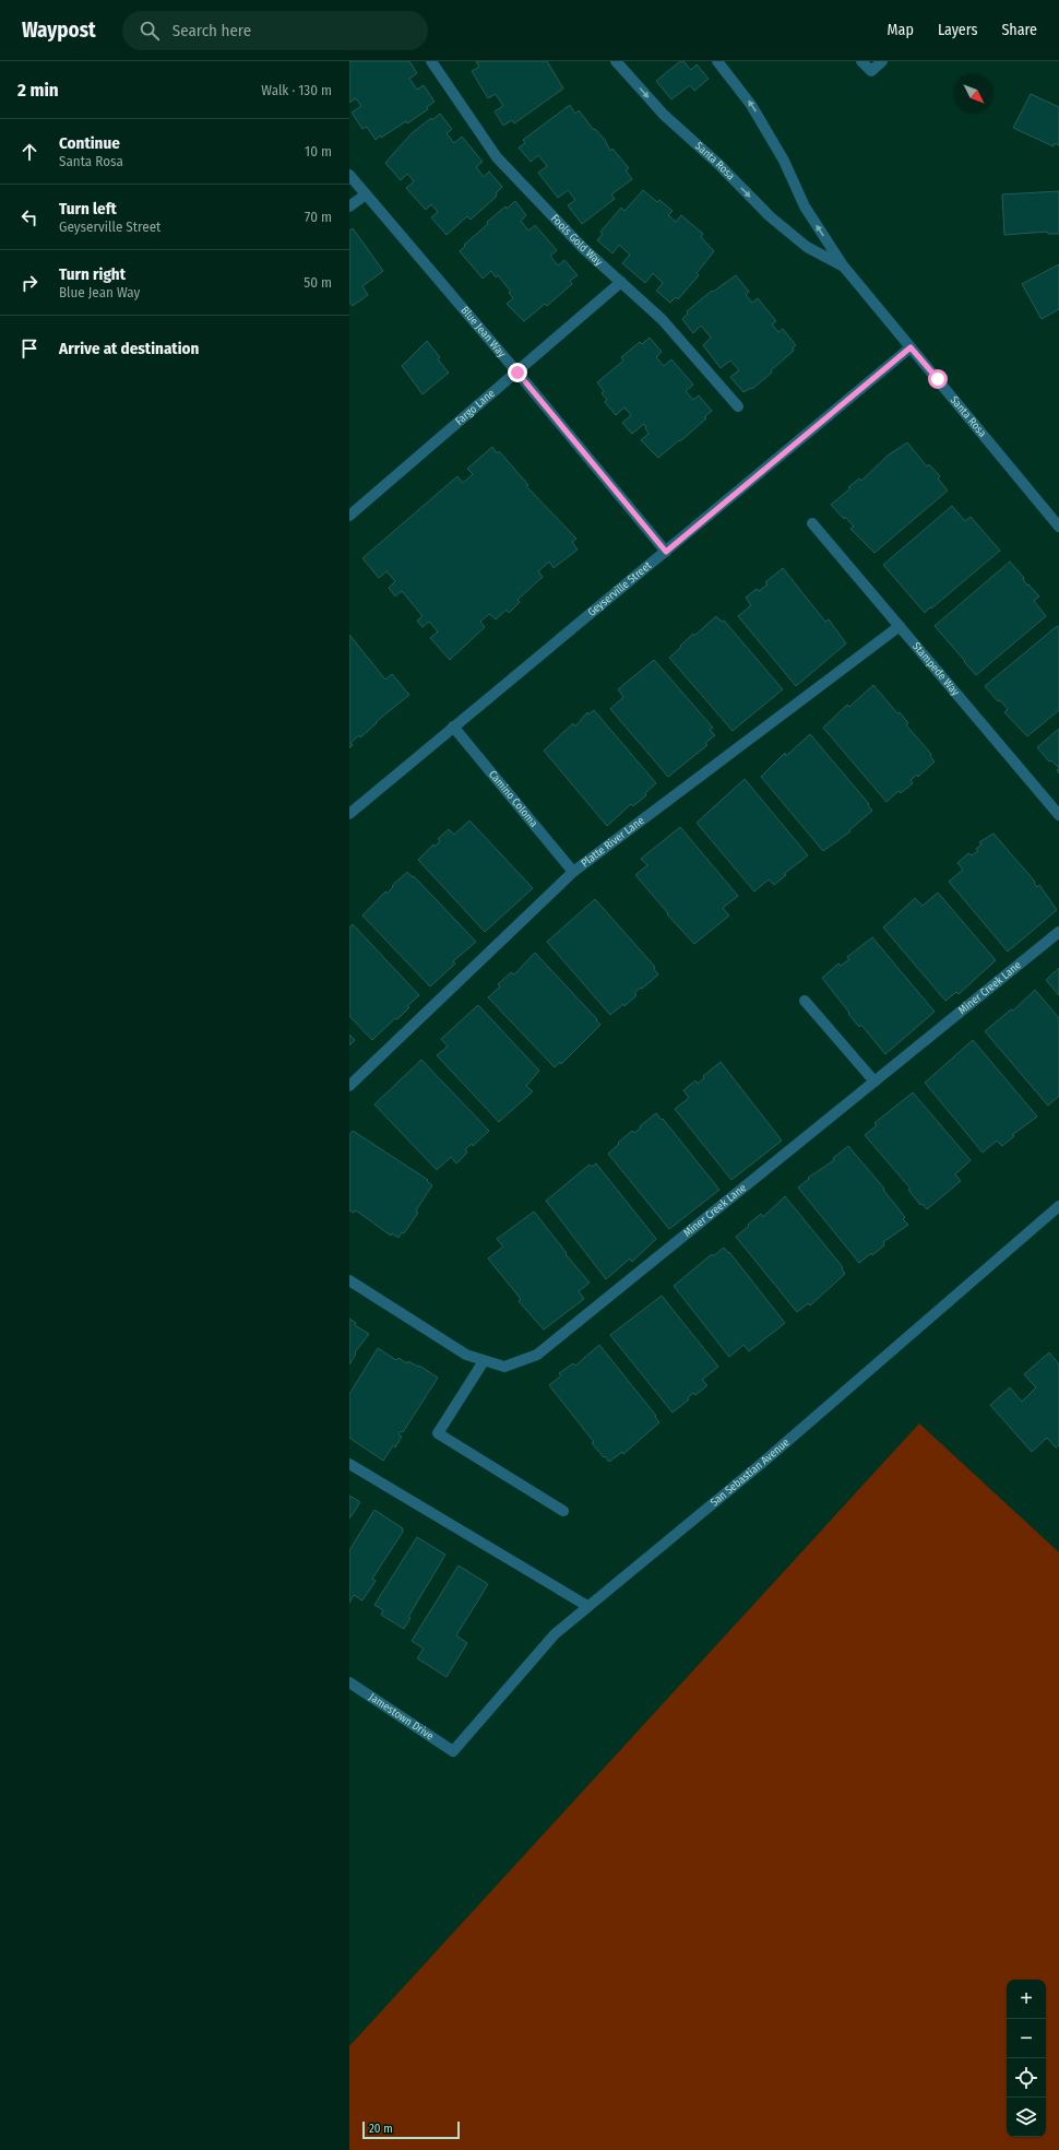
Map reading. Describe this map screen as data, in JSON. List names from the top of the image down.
{
  "streets": {
    "street": [
      "Santa Rosa",
      "Fools Gold Way",
      "Blue Jean Way",
      "Fargo Lane",
      "Geyserville Street",
      "Stampede Way",
      "Camino Coloma",
      "Platte River Lane",
      "Miner Creek Lane",
      "San Sebastian Avenue",
      "Jamestown Drive"
    ]
  },
  "crossings": [
    ["Santa Rosa", "Geyserville Street"],
    ["Fools Gold Way", "Fargo Lane"],
    ["Blue Jean Way", "Fargo Lane"],
    ["Blue Jean Way", "Geyserville Street"],
    ["Geyserville Street", "Camino Coloma"],
    ["Stampede Way", "Platte River Lane"],
    ["Camino Coloma", "Platte River Lane"],
    ["San Sebastian Avenue", "Jamestown Drive"]
  ],
  "scale_bar": "20 m",
  "north": "bottom right",
  "page": {
    "header": "Waypost",
    "search": "Search here",
    "nav": ["Map", "Layers", "Share"],
    "heading": ["2 min", "Walk · 130 m"],
    "list": [
      ["Continue", "Santa Rosa", "10 m"],
      ["Turn left", "Geyserville Street", "70 m"],
      ["Turn right", "Blue Jean Way", "50 m"],
      "Arrive at destination"
    ],
    "map_buttons": ["+", "−"],
    "scale": "20 m"
  }
}
